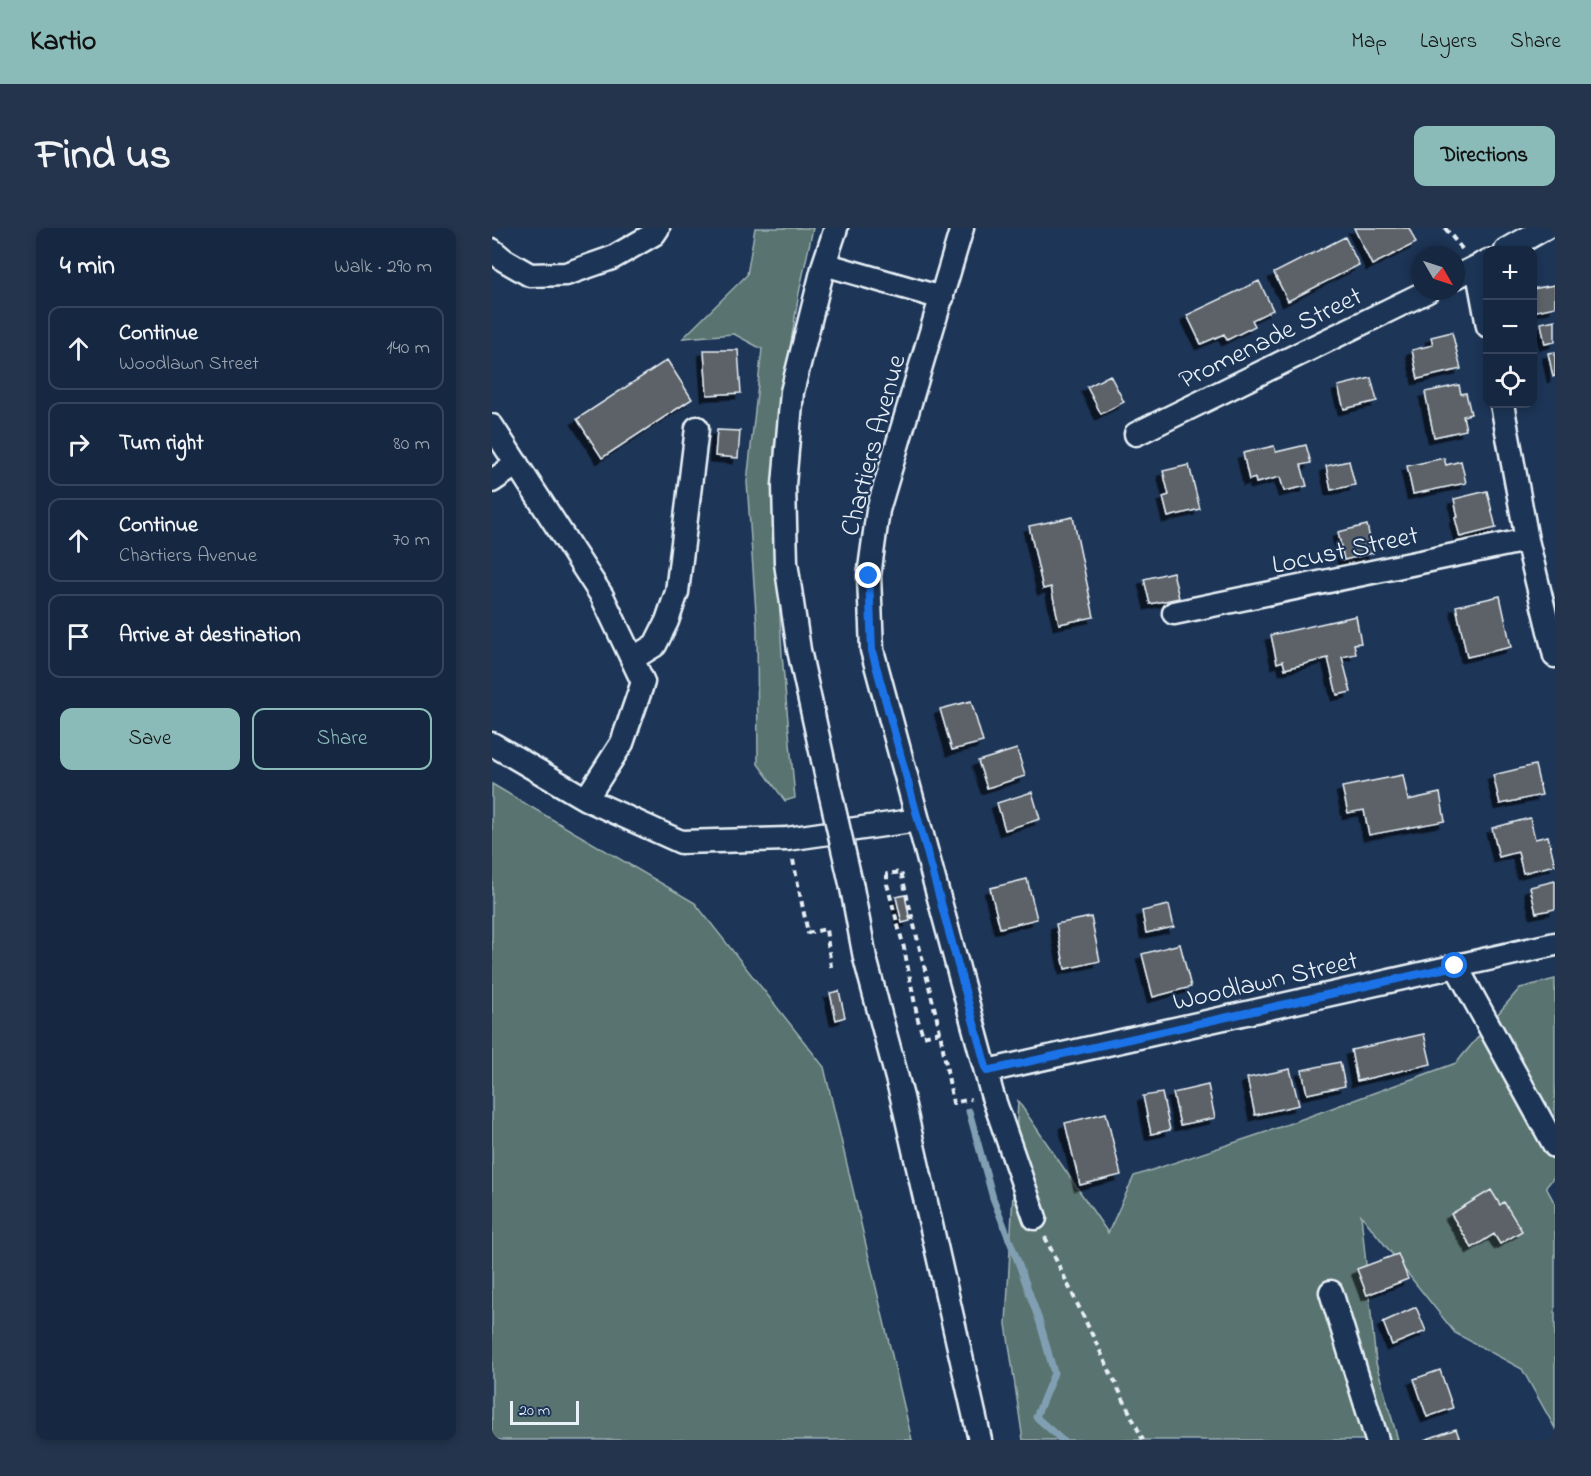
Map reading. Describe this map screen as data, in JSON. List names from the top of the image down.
{
  "streets": {
    "street": [
      "Promenade Street",
      "Chartiers Avenue",
      "Locust Street",
      "Woodlawn Street"
    ]
  },
  "crossings": [
    ["Chartiers Avenue", "Woodlawn Street"]
  ],
  "scale_bar": "20 m",
  "north": "bottom right",
  "page": {
    "header": "Kartio",
    "nav": ["Map", "Layers", "Share"],
    "title": "Find us",
    "buttons": [
      "Directions",
      ["Save", "Share"]
    ],
    "heading": ["4 min", "Walk · 290 m"],
    "map_buttons": ["+", "−"],
    "list": [
      ["Continue", "Woodlawn Street", "140 m"],
      ["Turn right", "80 m"],
      ["Continue", "Chartiers Avenue", "70 m"],
      "Arrive at destination"
    ],
    "scale": "20 m"
  }
}
